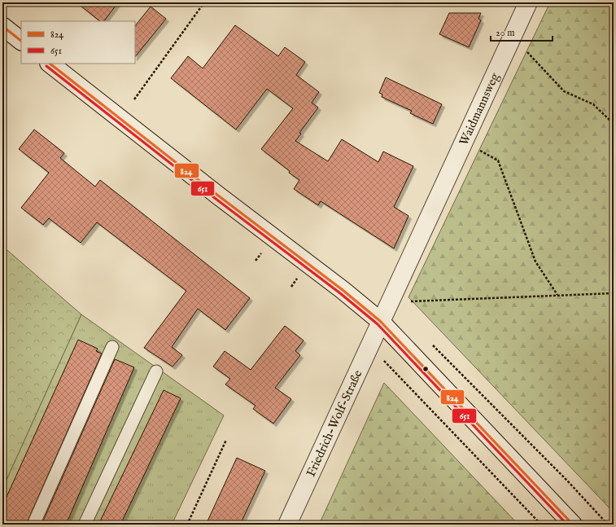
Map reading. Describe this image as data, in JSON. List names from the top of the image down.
{
  "streets": {
    "main road": ["Waidmannsweg", "Friedrich-Wolf-Straße"]
  },
  "crossings": [
    ["Waidmannsweg", "Friedrich-Wolf-Straße"]
  ],
  "lines": ["transit line 824", "transit line 651"],
  "legend": ["824", "651"],
  "scale_bar": "20 m"
}
